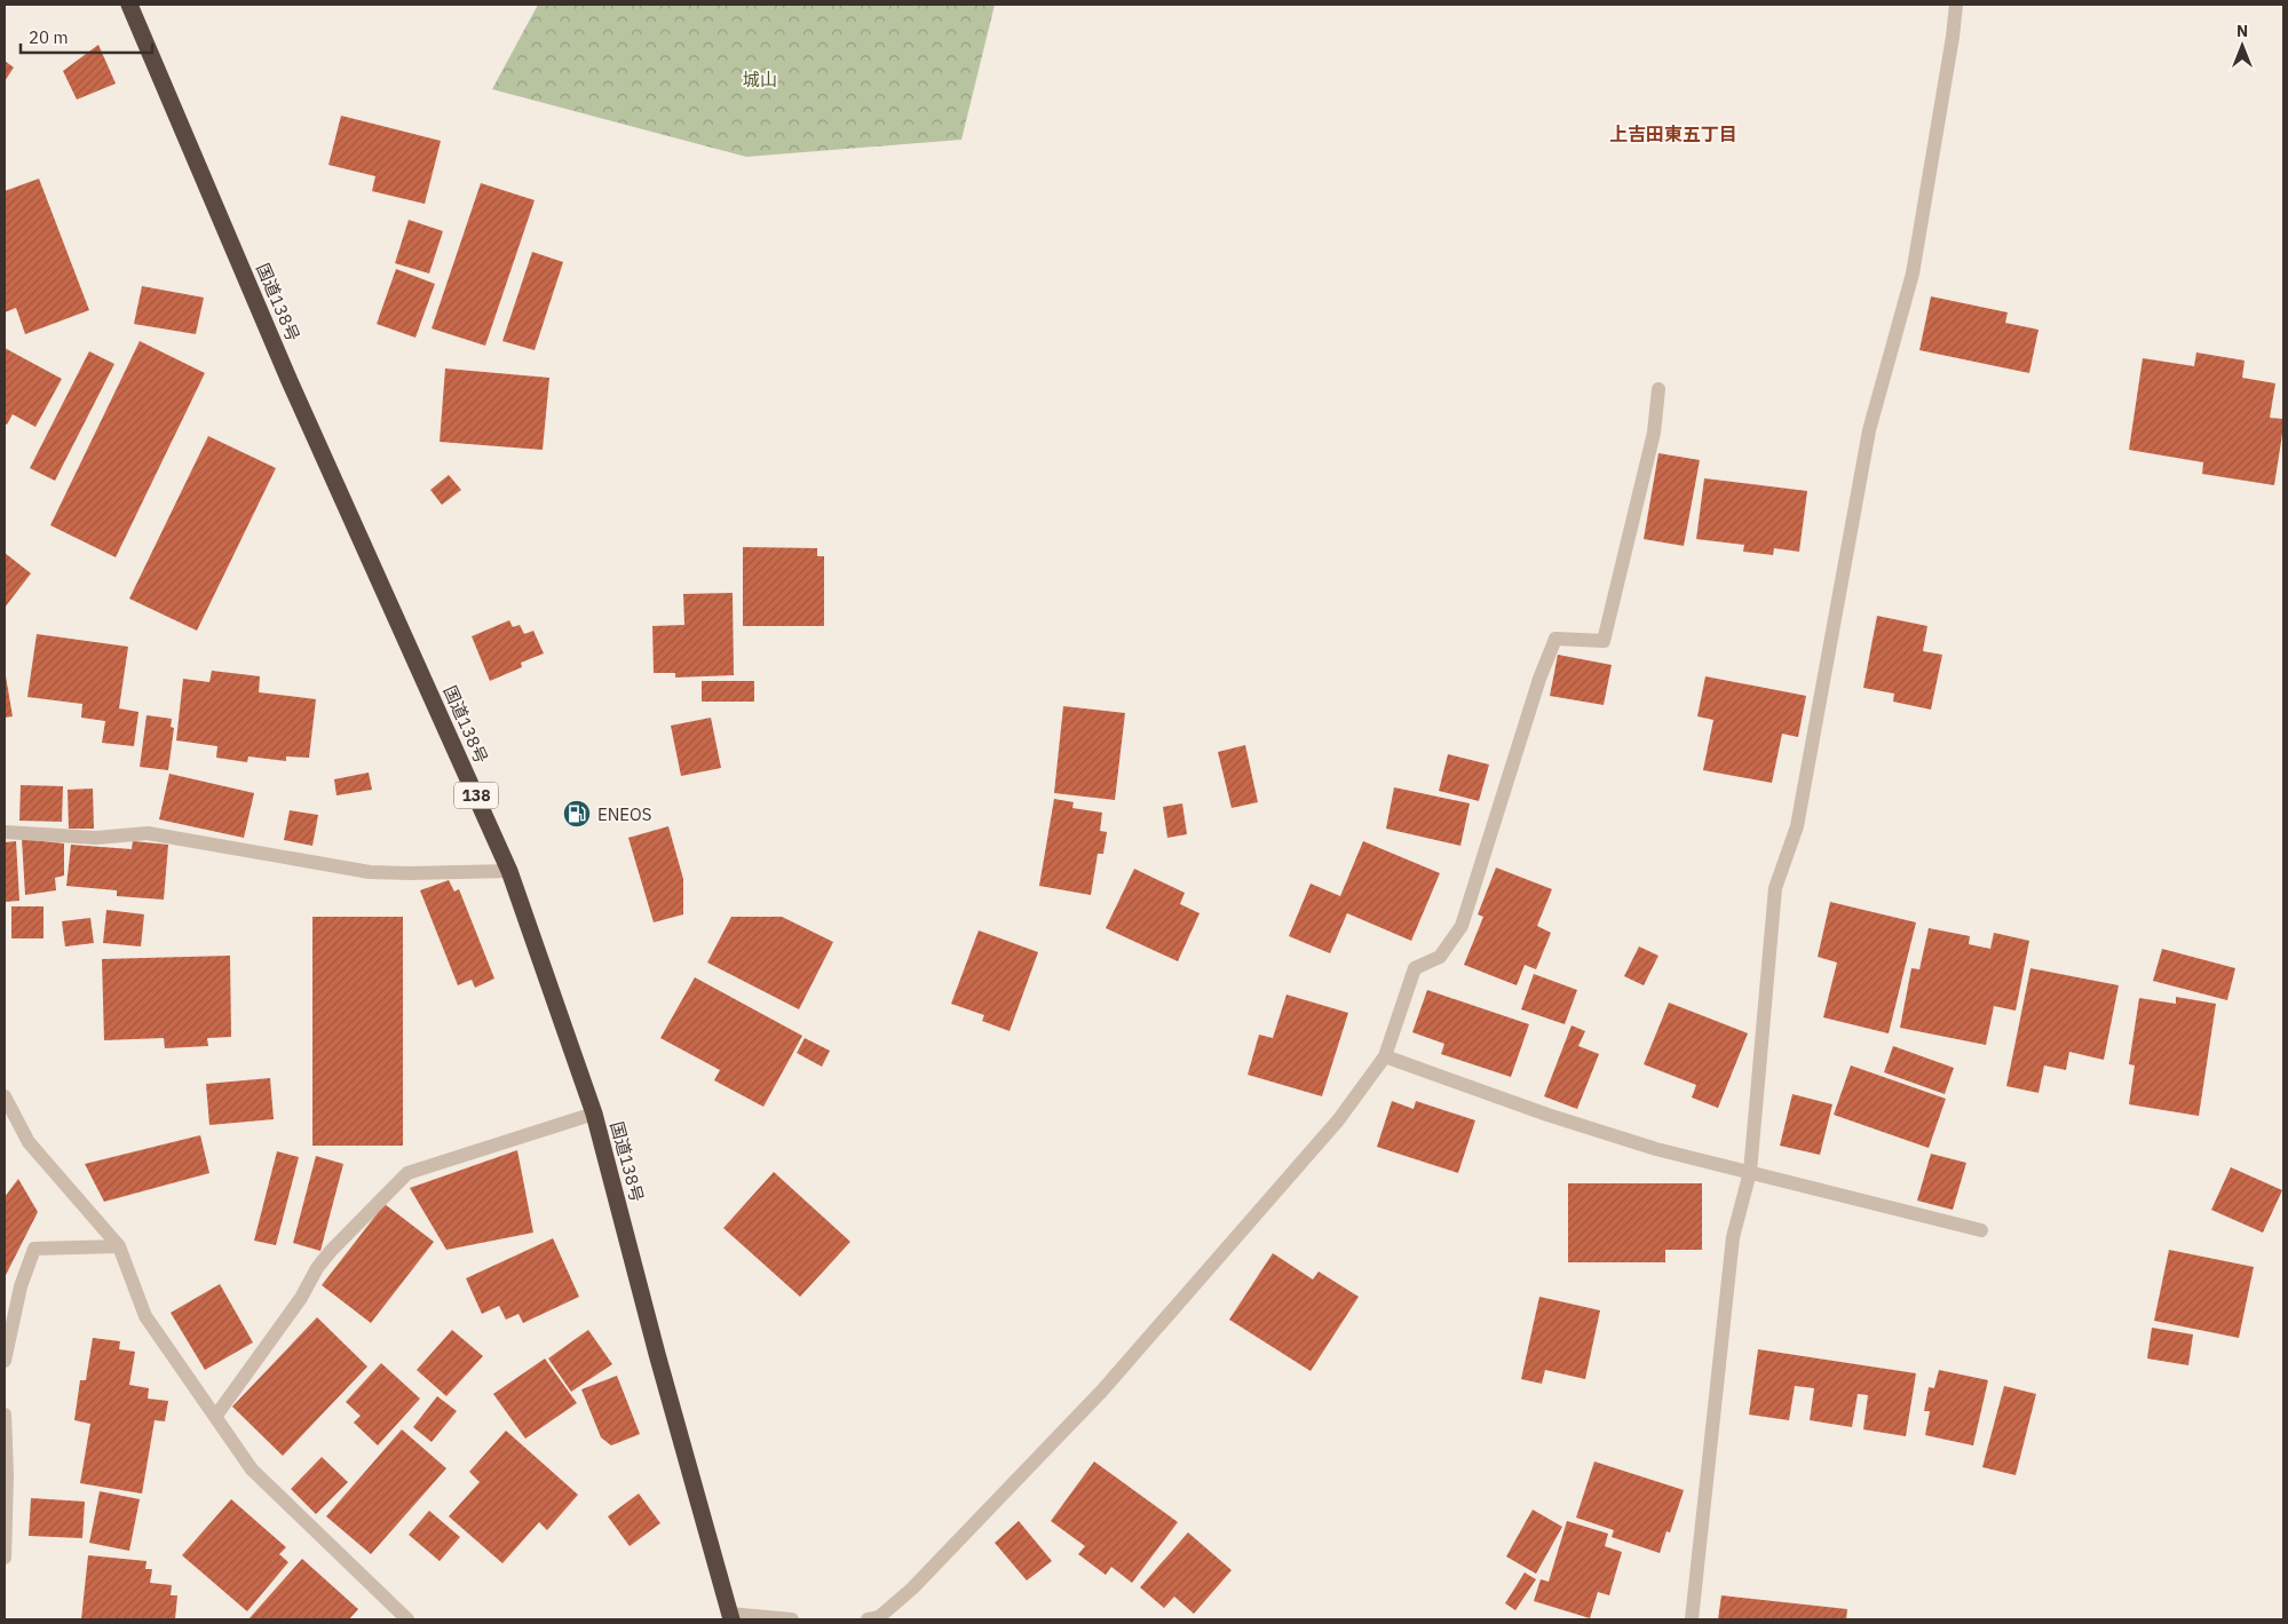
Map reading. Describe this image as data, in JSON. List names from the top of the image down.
{
  "streets": {
    "highway": ["国道138号", "138"]
  },
  "districts": ["上吉田東五丁目"],
  "parks": ["城山"],
  "places": {
    "fuel station": ["ENEOS"]
  },
  "scale_bar": "20 m",
  "north": "top"
}
